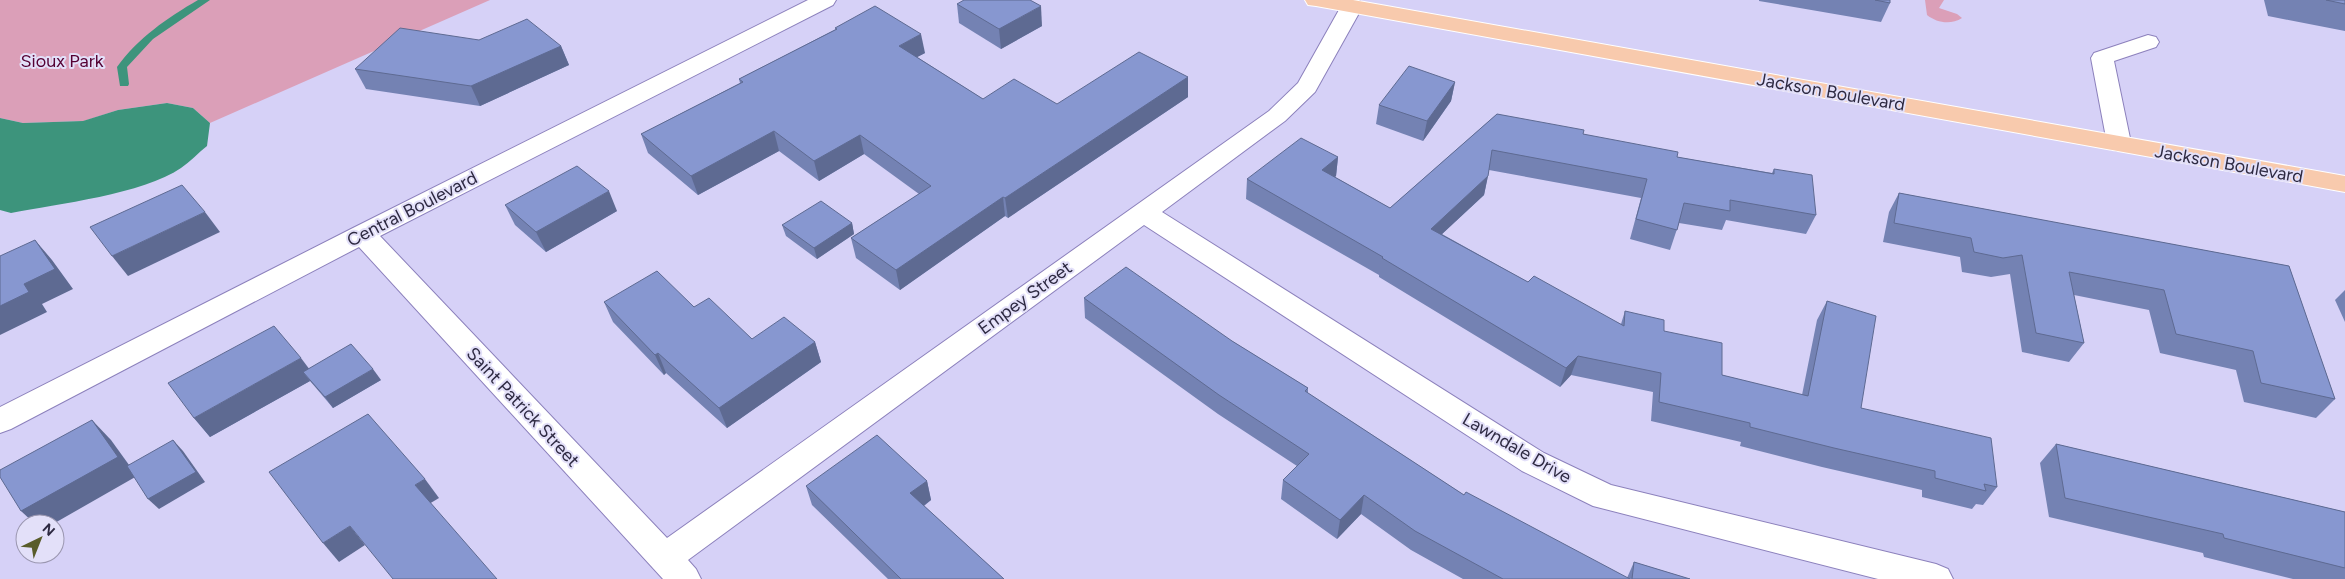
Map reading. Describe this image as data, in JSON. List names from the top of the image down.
{
  "streets": {
    "main road": ["Jackson Boulevard"],
    "street": [
      "Central Boulevard",
      "Empey Street",
      "Saint Patrick Street",
      "Lawndale Drive"
    ]
  },
  "crossings": [
    ["Jackson Boulevard", "Empey Street"],
    ["Central Boulevard", "Saint Patrick Street"],
    ["Empey Street", "Saint Patrick Street"],
    ["Empey Street", "Lawndale Drive"]
  ],
  "parks": ["Sioux Park"],
  "north": "top right"
}
